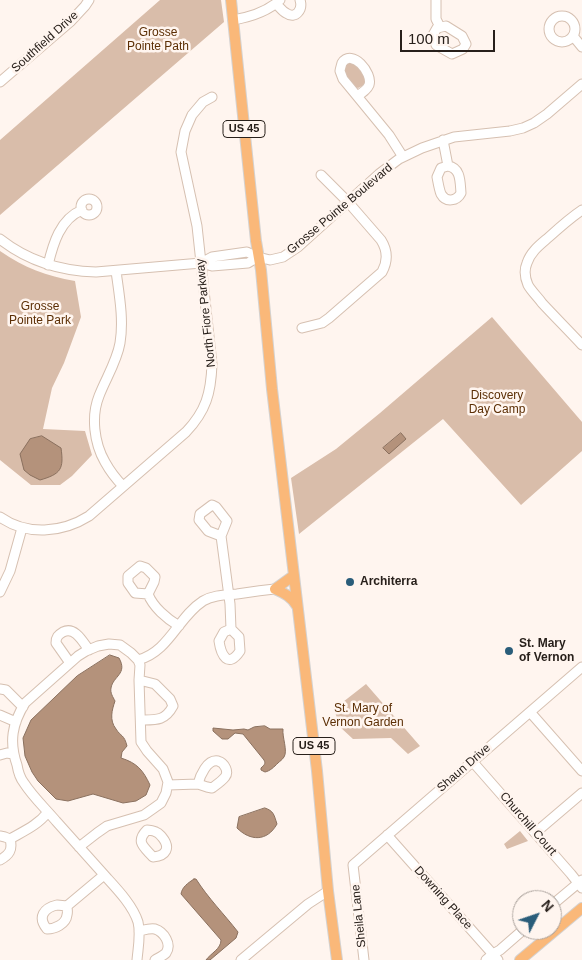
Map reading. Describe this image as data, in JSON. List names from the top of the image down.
{
  "streets": {
    "main road": ["US 45"],
    "street": [
      "Southfield Drive",
      "Grosse Pointe Boulevard",
      "North Fiore Parkway",
      "Shaun Drive",
      "Churchill Court",
      "Downing Place",
      "Sheila Lane"
    ]
  },
  "crossings": [
    ["US 45", "Grosse Pointe Boulevard"],
    ["Grosse Pointe Boulevard", "North Fiore Parkway"],
    ["Shaun Drive", "Churchill Court"],
    ["Shaun Drive", "Downing Place"],
    ["Shaun Drive", "Sheila Lane"]
  ],
  "parks": [
    "Grosse Pointe Path",
    "Grosse Pointe Park",
    "Discovery Day Camp",
    "St. Mary of Vernon Garden"
  ],
  "places": ["Architerra", "St. Mary of Vernon"],
  "scale_bar": "100 m",
  "north": "top right"
}
